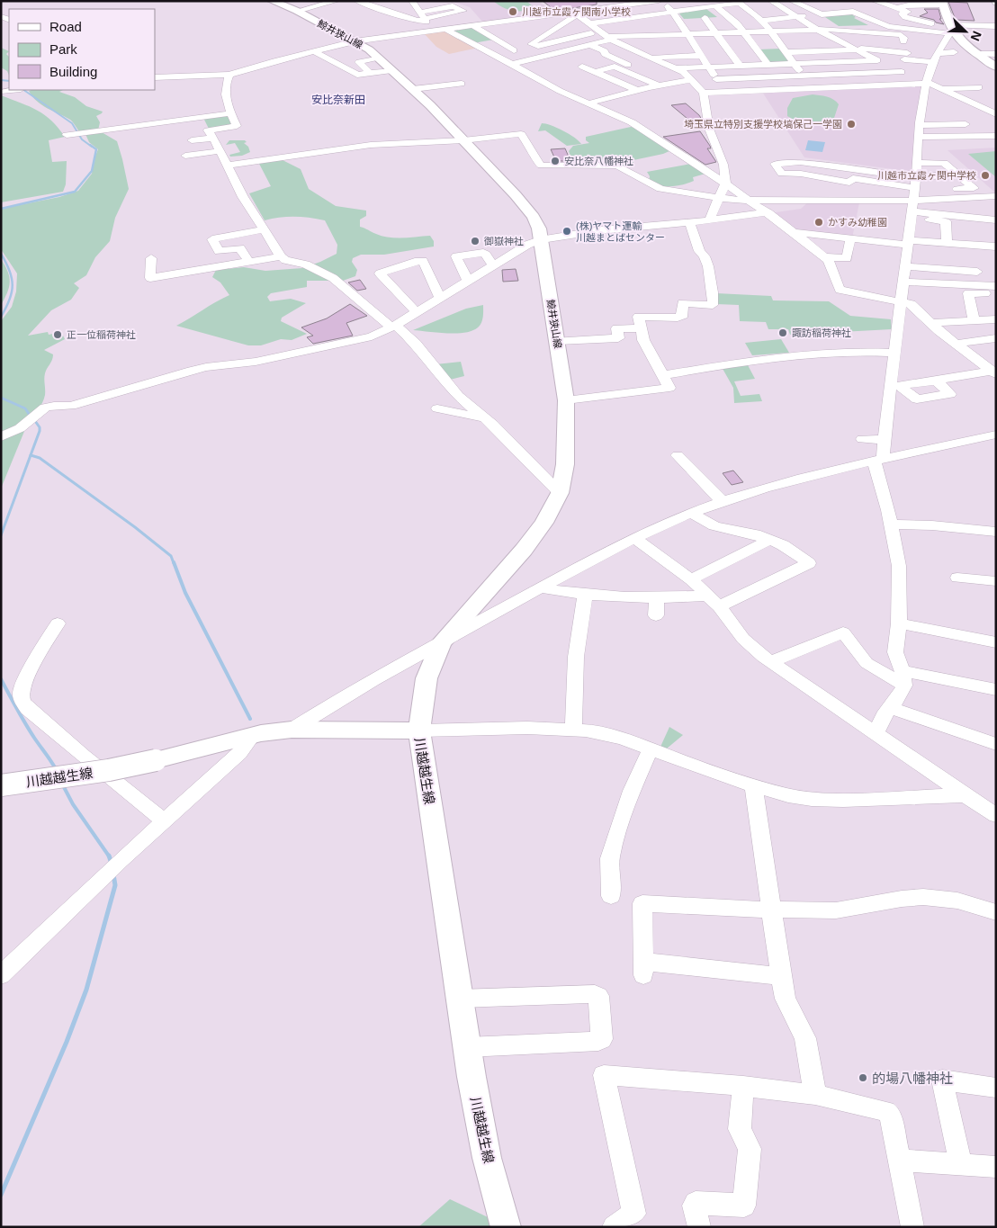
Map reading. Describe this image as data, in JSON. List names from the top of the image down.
{
  "streets": {
    "main road": ["鯨井狭山線", "川越越生線"]
  },
  "crossings": [
    ["鯨井狭山線", "川越越生線"]
  ],
  "districts": ["安比奈新田"],
  "places": [
    "川越市立霞ヶ関南小学校",
    "埼玉県立特別支援学校塙保己一学園",
    "安比奈八幡神社",
    "川越市立霞ヶ関中学校",
    "かすみ幼稚園",
    "(株)ヤマト運輸 川越まとばセンター",
    "御嶽神社",
    "諏訪稲荷神社",
    "正一位稲荷神社",
    "的場八幡神社"
  ],
  "legend": ["Road", "Park", "Building"],
  "north": "bottom right"
}
